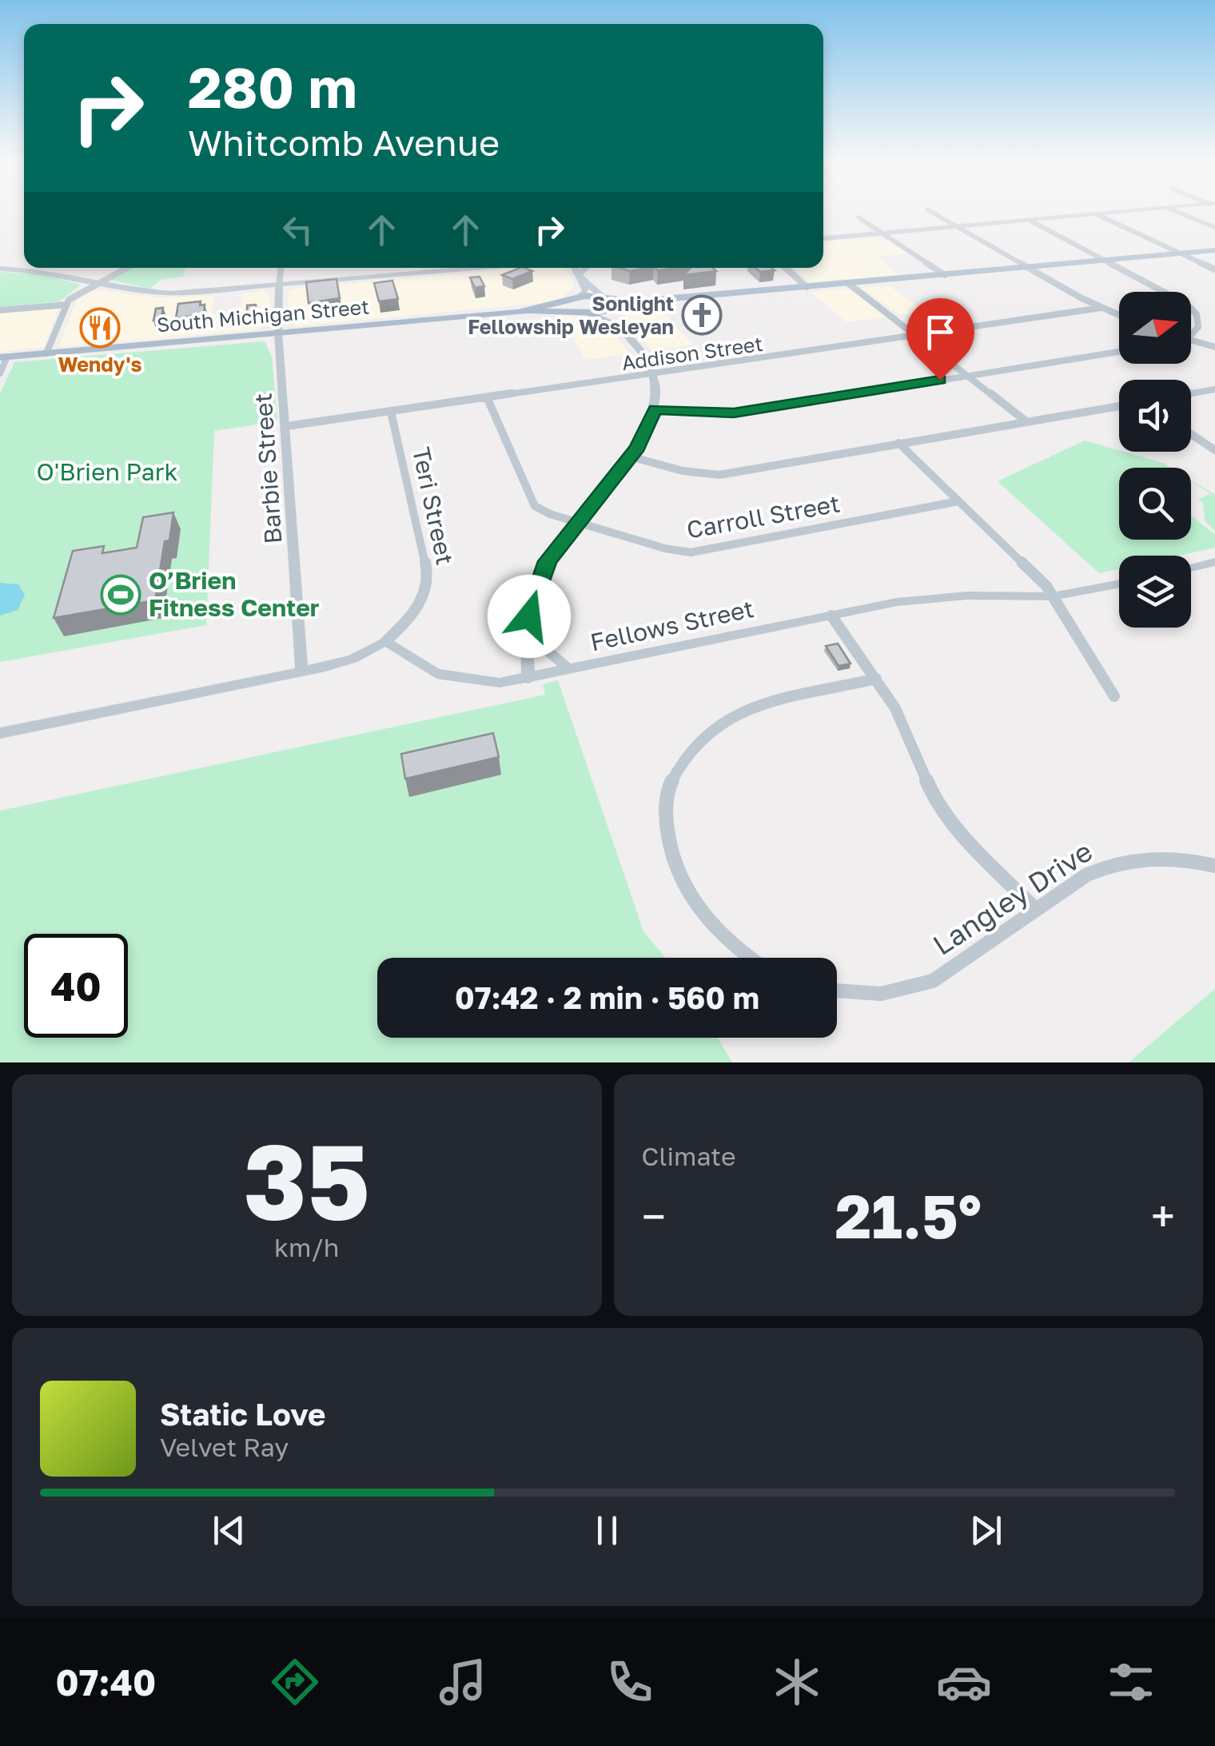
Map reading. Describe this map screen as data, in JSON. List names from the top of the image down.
{
  "streets": {
    "main road": ["South Michigan Street"],
    "street": [
      "Addison Street",
      "Barbie Street",
      "Teri Street",
      "Carroll Street",
      "Fellows Street",
      "Langley Drive"
    ]
  },
  "crossings": [
    ["South Michigan Street", "Barbie Street"],
    ["Addison Street", "Barbie Street"],
    ["Addison Street", "Teri Street"],
    ["Addison Street", "Carroll Street"],
    ["Teri Street", "Fellows Street"]
  ],
  "parks": ["O'Brien Park"],
  "places": {
    "church": ["Sonlight Fellowship Wesleyan"],
    "restaurant": ["Wendy's"],
    "sports": ["O’Brien Fitness Center"]
  },
  "north": "right",
  "page": {
    "turn": ["280 m", "Whitcomb Avenue"],
    "limit": "40",
    "trip": "07:42 · 2 min · 560 m",
    "tile": [
      ["35", "km/h"],
      "Climate"
    ],
    "heat": ["−", "21.5°", "+"],
    "song": ["Static Love", "Velvet Ray"],
    "tabs": "07:40"
  }
}
